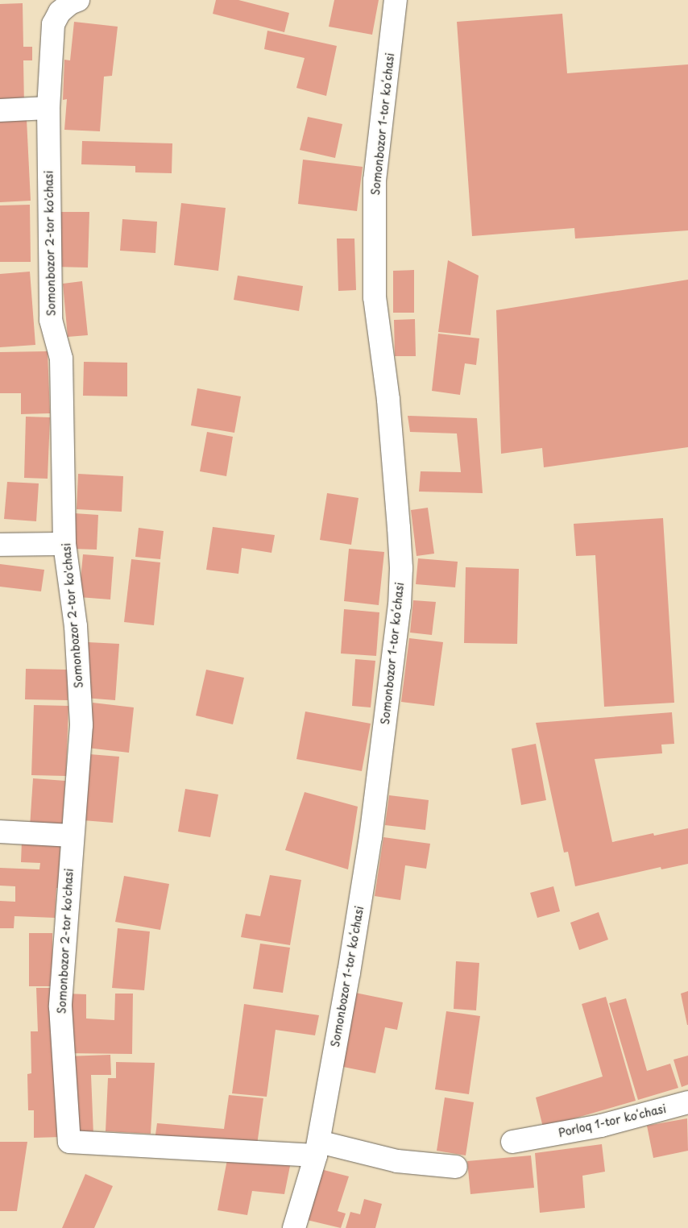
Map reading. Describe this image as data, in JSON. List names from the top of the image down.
{
  "streets": {
    "street": ["Somonbozor 1-tor koʻchasi", "Somonbozor 2-tor ko'chasi", "Porloq 1-tor koʻchasi"]
  },
  "crossings": [
    ["Somonbozor 1-tor koʻchasi", "Somonbozor 2-tor ko'chasi"]
  ]
}
